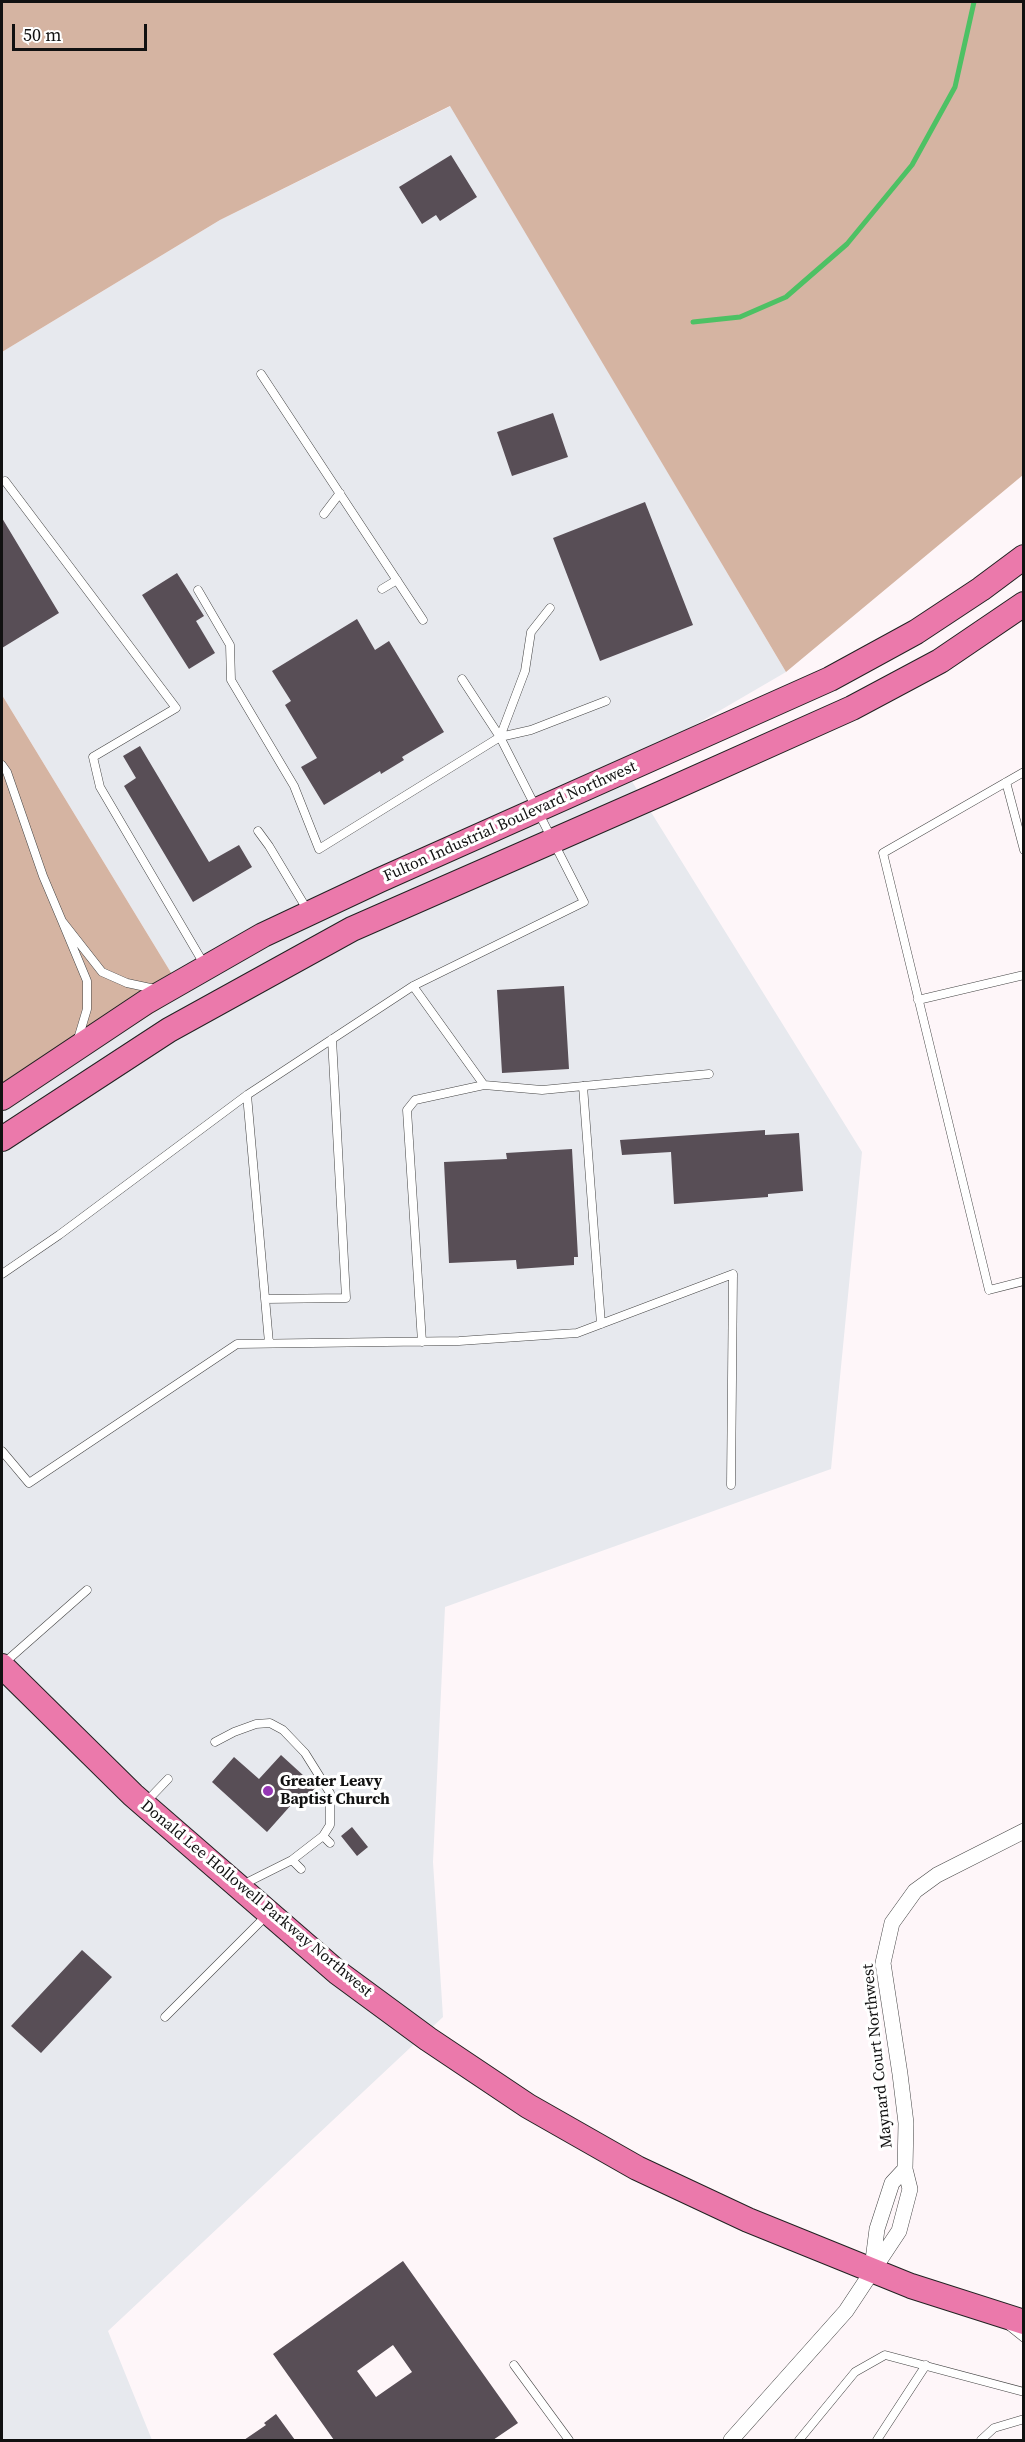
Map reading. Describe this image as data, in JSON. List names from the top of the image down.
{
  "streets": {
    "main road": ["Fulton Industrial Boulevard Northwest", "Donald Lee Hollowell Parkway Northwest"],
    "street": ["Maynard Court Northwest"]
  },
  "crossings": [
    ["Donald Lee Hollowell Parkway Northwest", "Maynard Court Northwest"]
  ],
  "places": ["Greater Leavy Baptist Church"],
  "scale_bar": "50 m"
}
